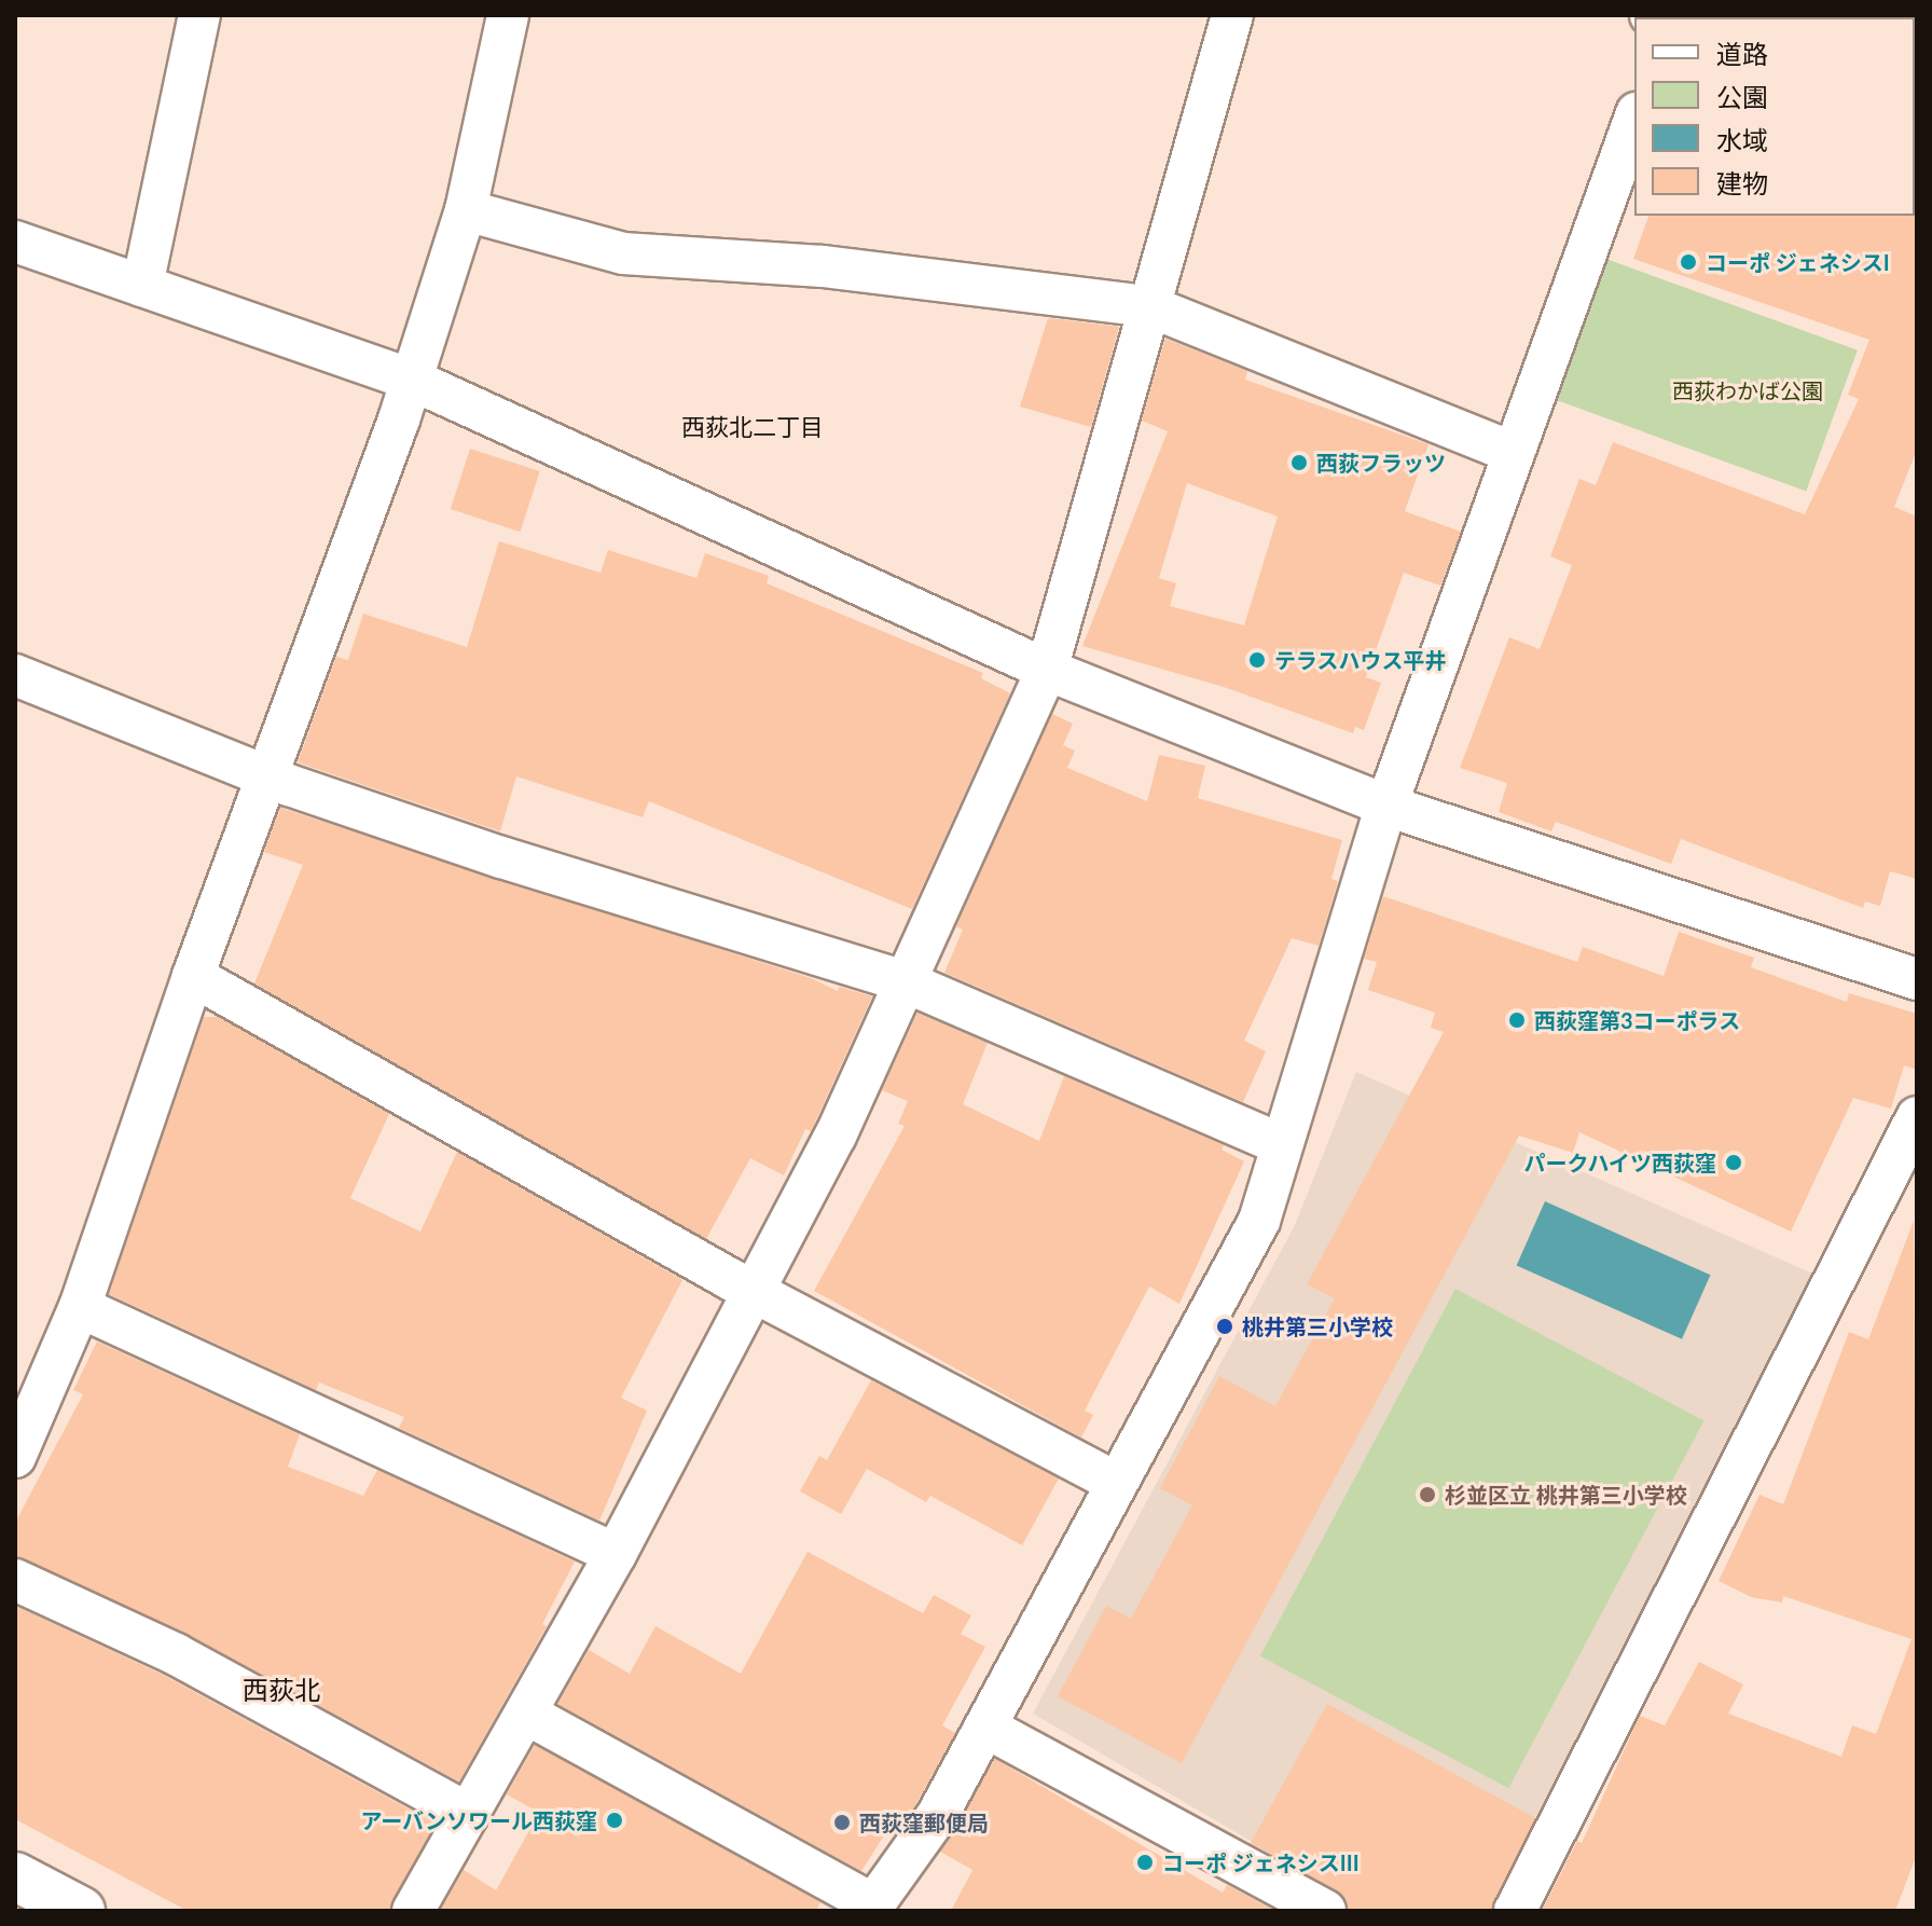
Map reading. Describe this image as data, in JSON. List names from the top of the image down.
{
  "districts": ["西荻北二丁目", "西荻北"],
  "parks": ["西荻わかば公園"],
  "places": [
    "コーポ ジェネシスI",
    "西荻フラッツ",
    "テラスハウス平井",
    "西荻窪第3コーポラス",
    "パークハイツ西荻窪",
    "桃井第三小学校",
    "杉並区立 桃井第三小学校",
    "アーバンソワール西荻窪",
    "西荻窪郵便局",
    "コーポ ジェネシスIII"
  ],
  "legend": [
    "道路",
    "公園",
    "水域",
    "建物"
  ]
}
